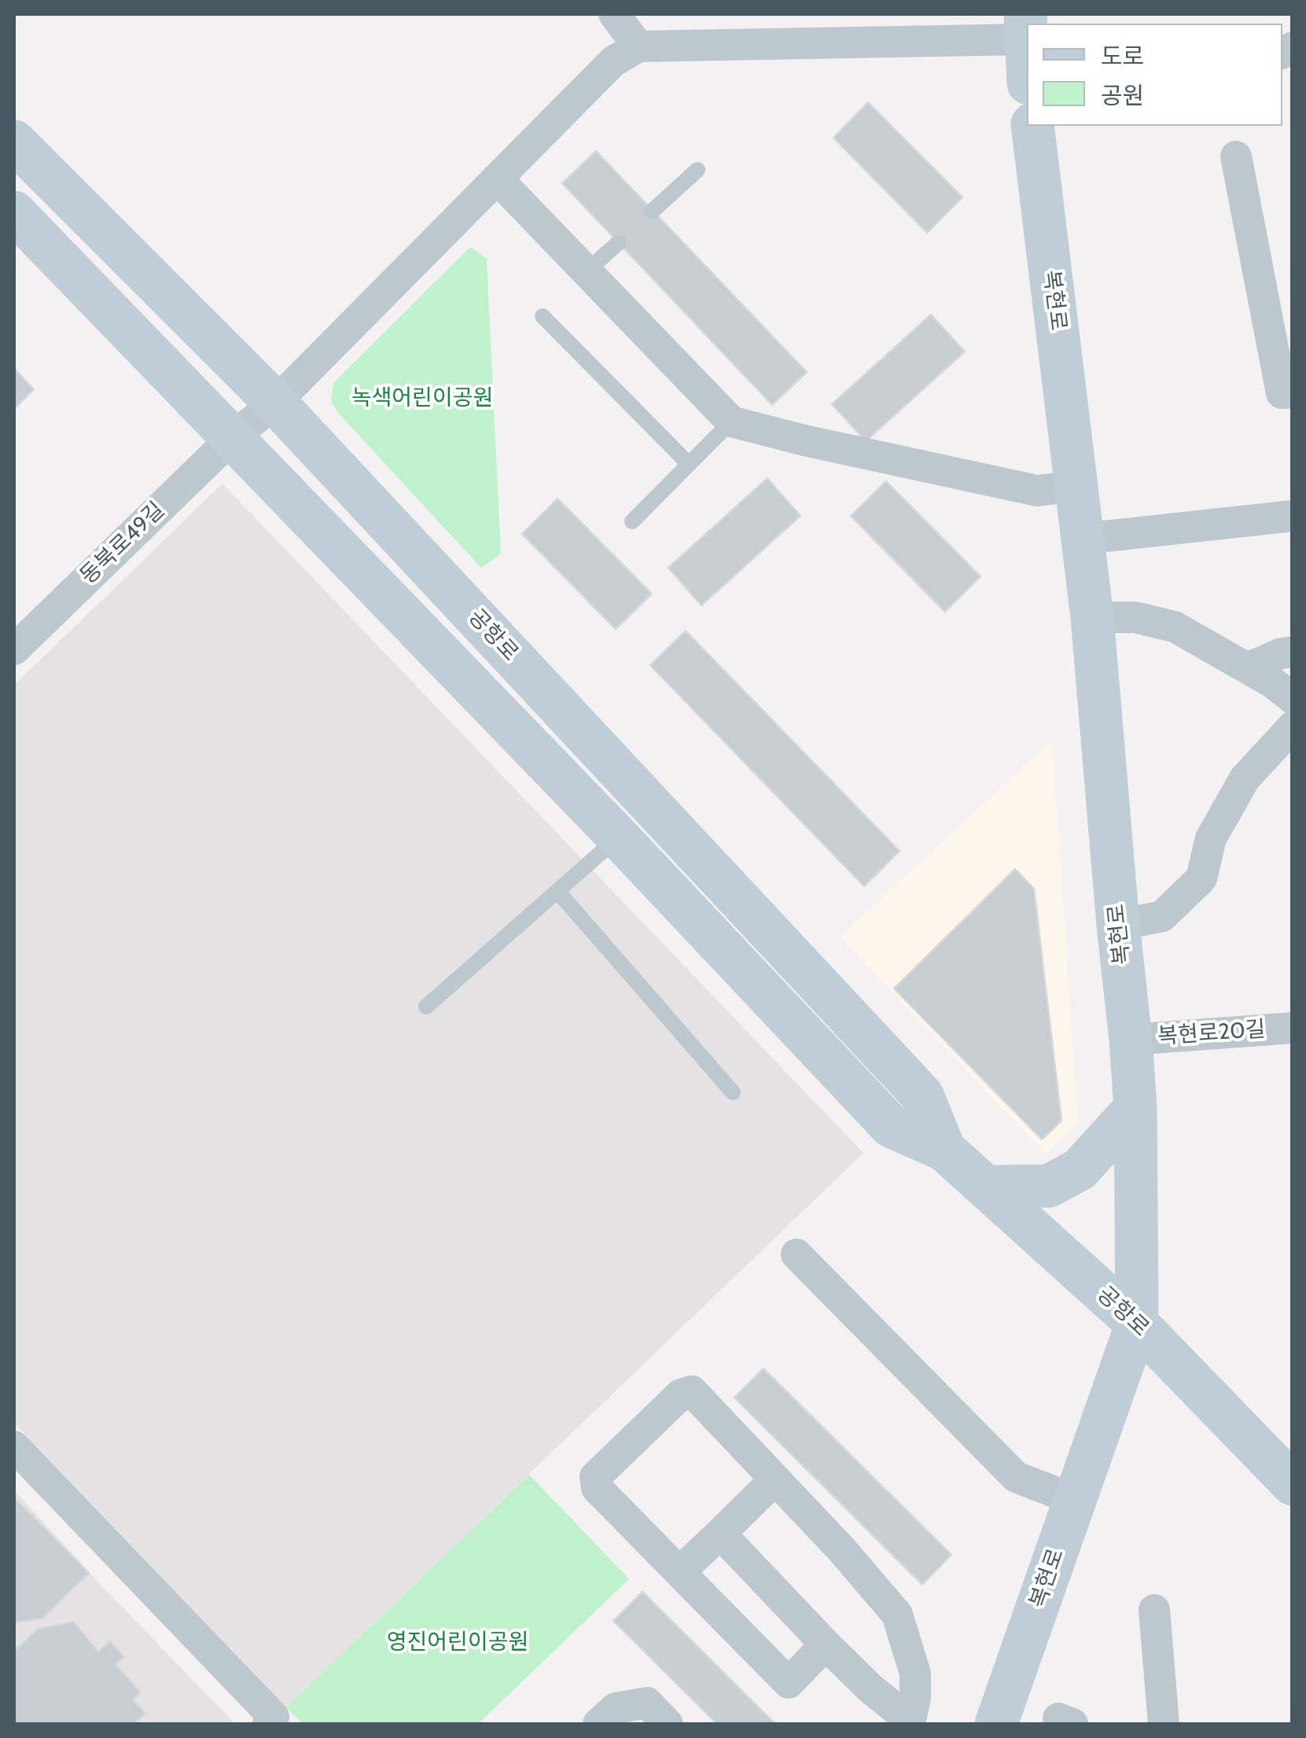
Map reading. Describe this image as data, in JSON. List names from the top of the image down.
{
  "streets": {
    "main road": ["복현로", "공항로"],
    "street": ["동북로49길", "복현로20길"]
  },
  "crossings": [
    ["복현로", "공항로"],
    ["복현로", "복현로20길"],
    ["동북로49길", "공항로"]
  ],
  "parks": ["녹색어린이공원", "영진어린이공원"],
  "legend": ["도로", "공원"]
}
